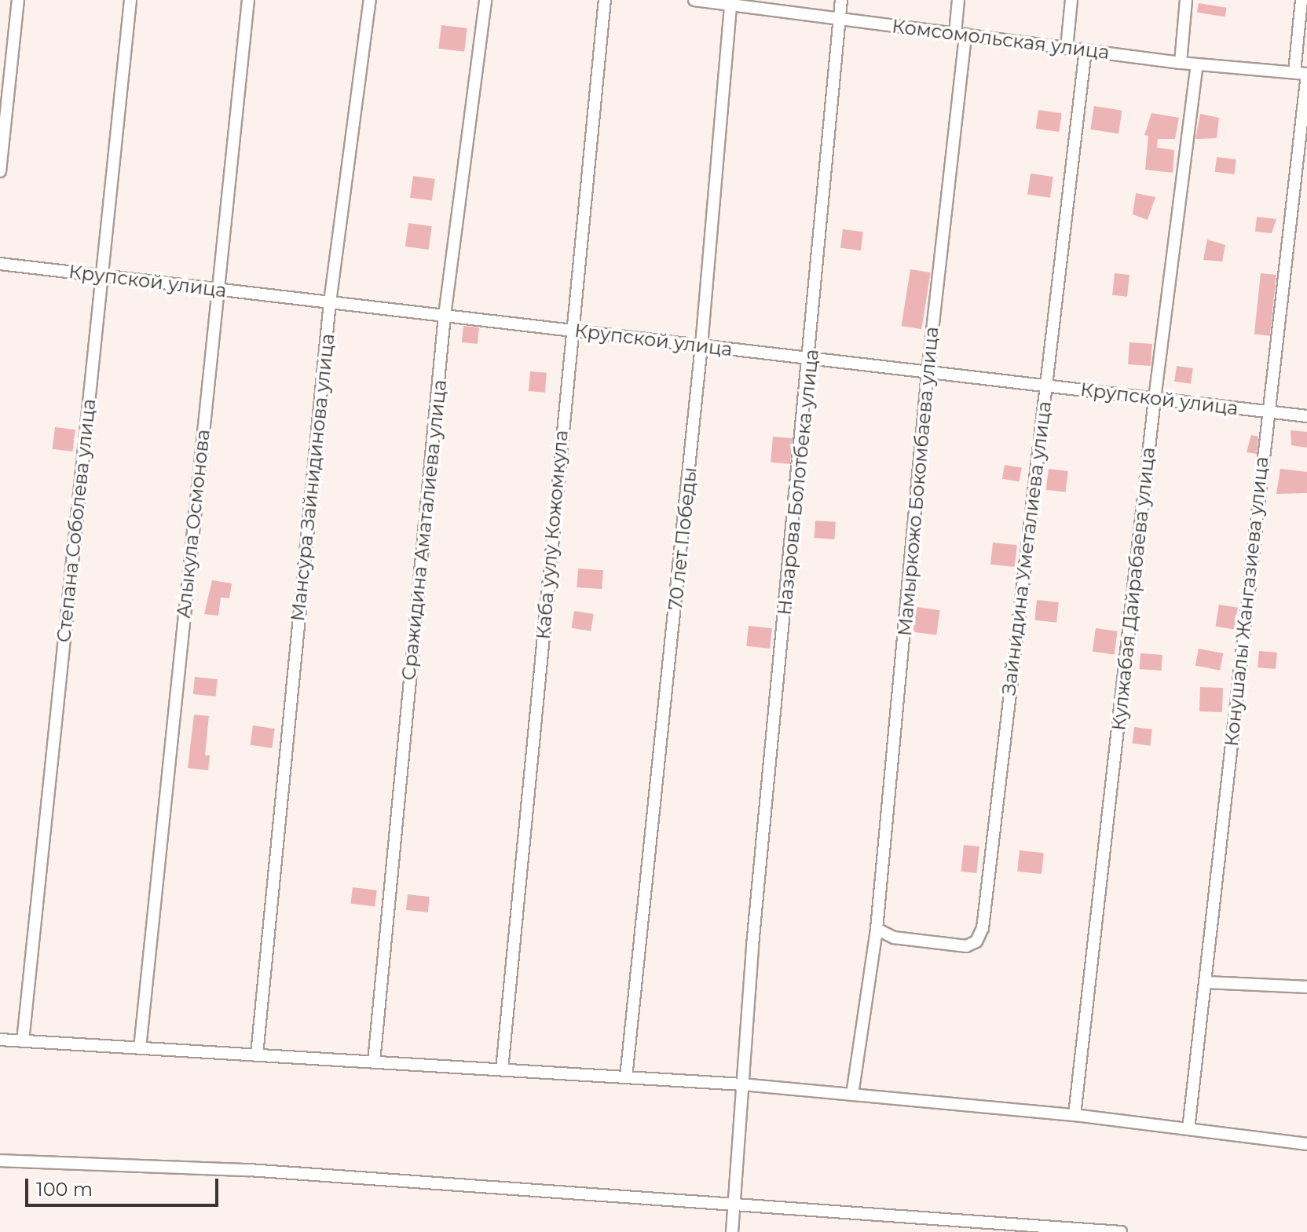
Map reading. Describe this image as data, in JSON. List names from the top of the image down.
{
  "streets": {
    "street": [
      "Комсомольская улица",
      "Крупской улица",
      "Мансура Зайнидинова улица",
      "Мамыркожо Бокомбаева улица",
      "Назарова Болотбека улица",
      "Степана Соболева улица",
      "Алыкула Осмонова",
      "Сражидина Аматалиева улица",
      "Каба уулу Кожомкула",
      "70 лет Победы",
      "Зайнидина Уметалиева улица",
      "Кулжабая Дайрабаева улица",
      "Конушалы Жангазиева улица"
    ]
  },
  "crossings": [
    ["Комсомольская улица", "Мамыркожо Бокомбаева улица"],
    ["Комсомольская улица", "Назарова Болотбека улица"],
    ["Комсомольская улица", "70 лет Победы"],
    ["Комсомольская улица", "Зайнидина Уметалиева улица"],
    ["Комсомольская улица", "Кулжабая Дайрабаева улица"],
    ["Комсомольская улица", "Конушалы Жангазиева улица"],
    ["Крупской улица", "Мансура Зайнидинова улица"],
    ["Крупской улица", "Мамыркожо Бокомбаева улица"],
    ["Крупской улица", "Назарова Болотбека улица"],
    ["Крупской улица", "Степана Соболева улица"],
    ["Крупской улица", "Алыкула Осмонова"],
    ["Крупской улица", "Сражидина Аматалиева улица"],
    ["Крупской улица", "Каба уулу Кожомкула"],
    ["Крупской улица", "70 лет Победы"],
    ["Крупской улица", "Зайнидина Уметалиева улица"],
    ["Крупской улица", "Кулжабая Дайрабаева улица"],
    ["Крупской улица", "Конушалы Жангазиева улица"],
    ["Мамыркожо Бокомбаева улица", "Зайнидина Уметалиева улица"]
  ],
  "scale_bar": "100 m"
}
